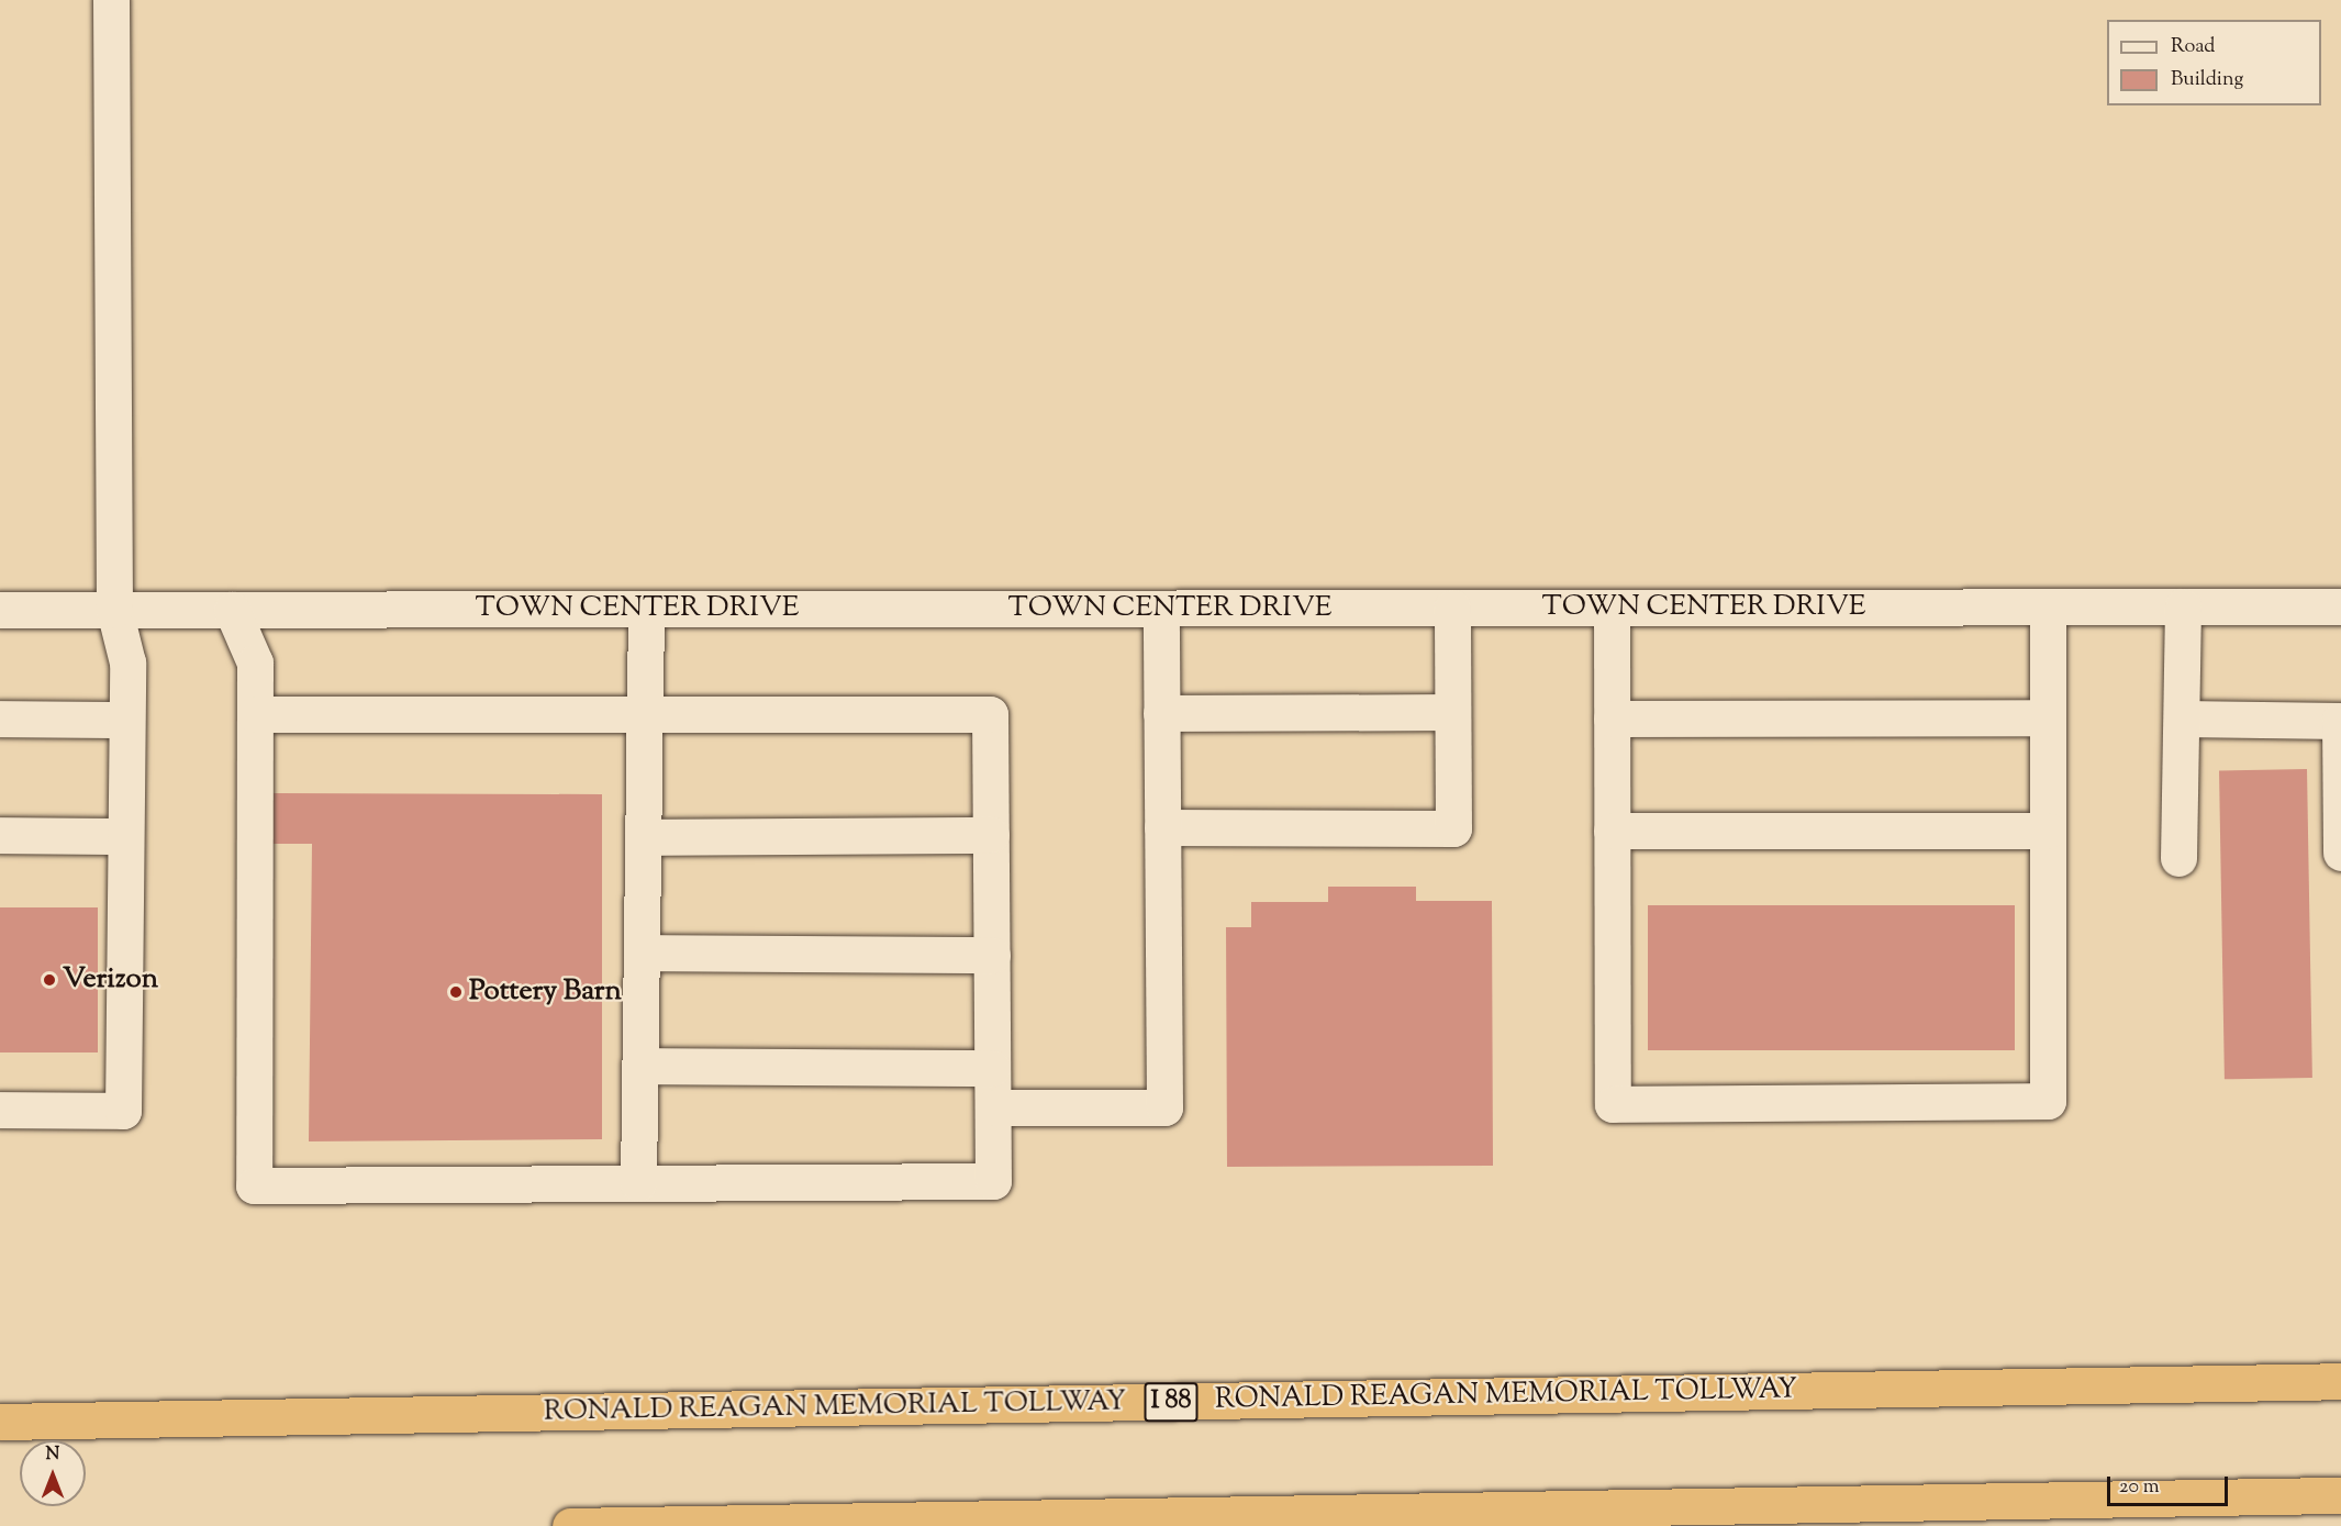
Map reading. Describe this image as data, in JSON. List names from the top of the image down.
{
  "streets": {
    "highway": ["RONALD REAGAN MEMORIAL TOLLWAY", "I 88"],
    "street": ["TOWN CENTER DRIVE"]
  },
  "places": ["Verizon", "Pottery Barn"],
  "legend": ["Road", "Building"],
  "scale_bar": "20 m",
  "north": "top"
}
